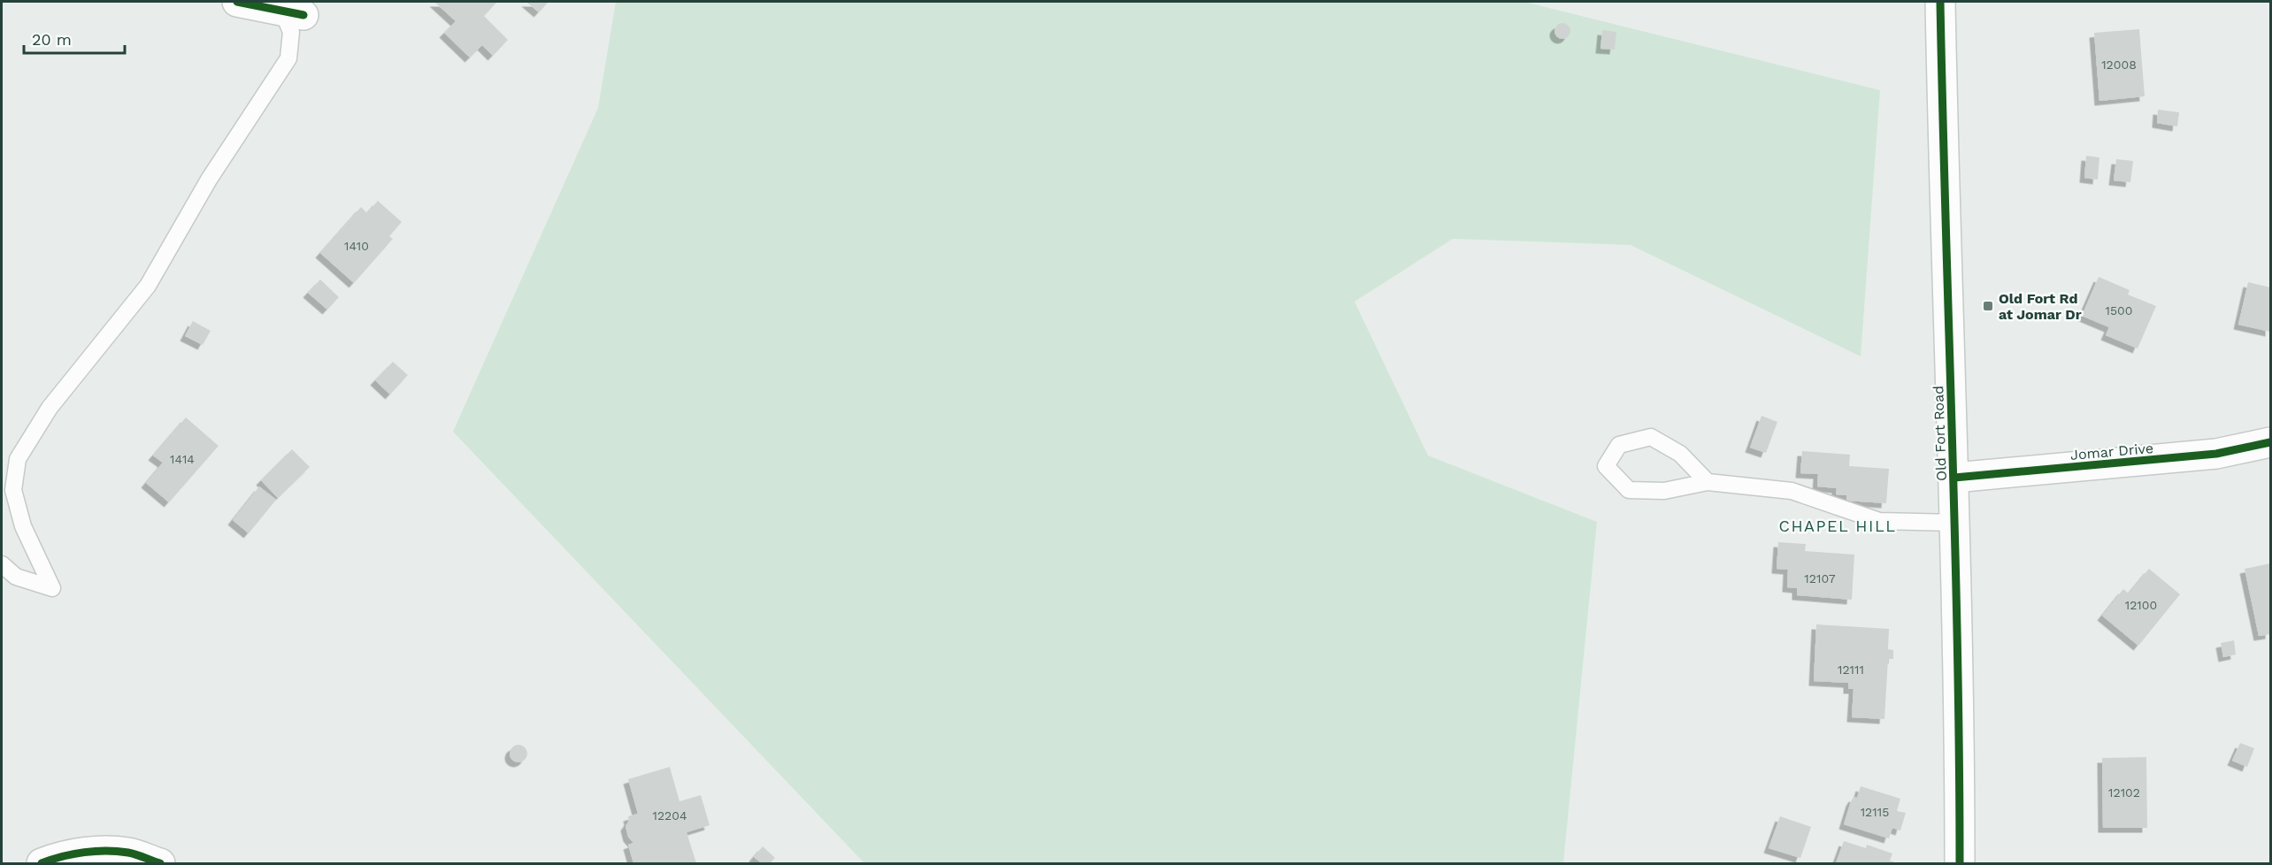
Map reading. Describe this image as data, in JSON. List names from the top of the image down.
{
  "streets": {
    "main road": ["Old Fort Road", "Jomar Drive"]
  },
  "crossings": [
    ["Old Fort Road", "Jomar Drive"]
  ],
  "districts": ["CHAPEL HILL"],
  "places": {
    "transit": ["Old Fort Rd at Jomar Dr"]
  },
  "house_numbers": [
    "12008",
    "1410",
    "1500",
    "1414",
    "12107",
    "12100",
    "12111",
    "12102",
    "12115",
    "12204"
  ],
  "scale_bar": "20 m"
}
